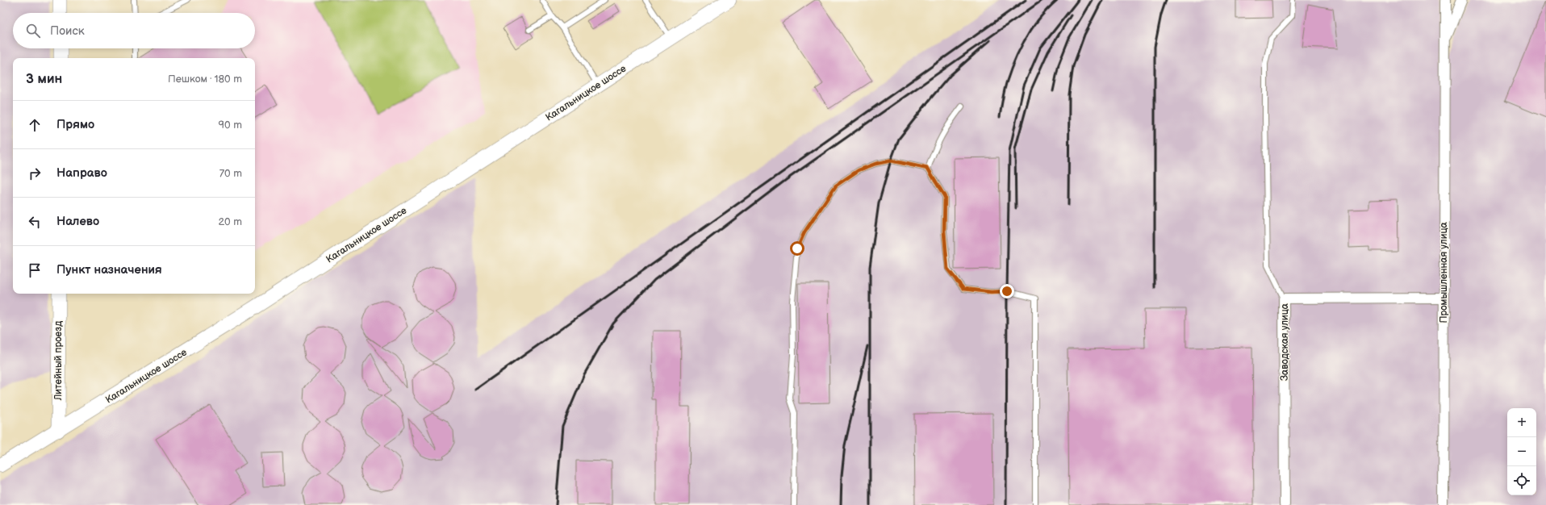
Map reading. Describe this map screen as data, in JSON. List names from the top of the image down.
{
  "streets": {
    "main road": ["Кагальницкое шоссе", "Литейный проезд"],
    "street": ["Промышленная улица", "Заводская улица"]
  },
  "crossings": [
    ["Кагальницкое шоссе", "Литейный проезд"],
    ["Промышленная улица", "Заводская улица"]
  ],
  "page": {
    "search": "Поиск",
    "heading": ["3 мин", "Пешком · 180 m"],
    "list": [
      ["Прямо", "90 m"],
      ["Направо", "70 m"],
      ["Налево", "20 m"],
      "Пункт назначения"
    ],
    "map_buttons": ["+", "−"]
  }
}
